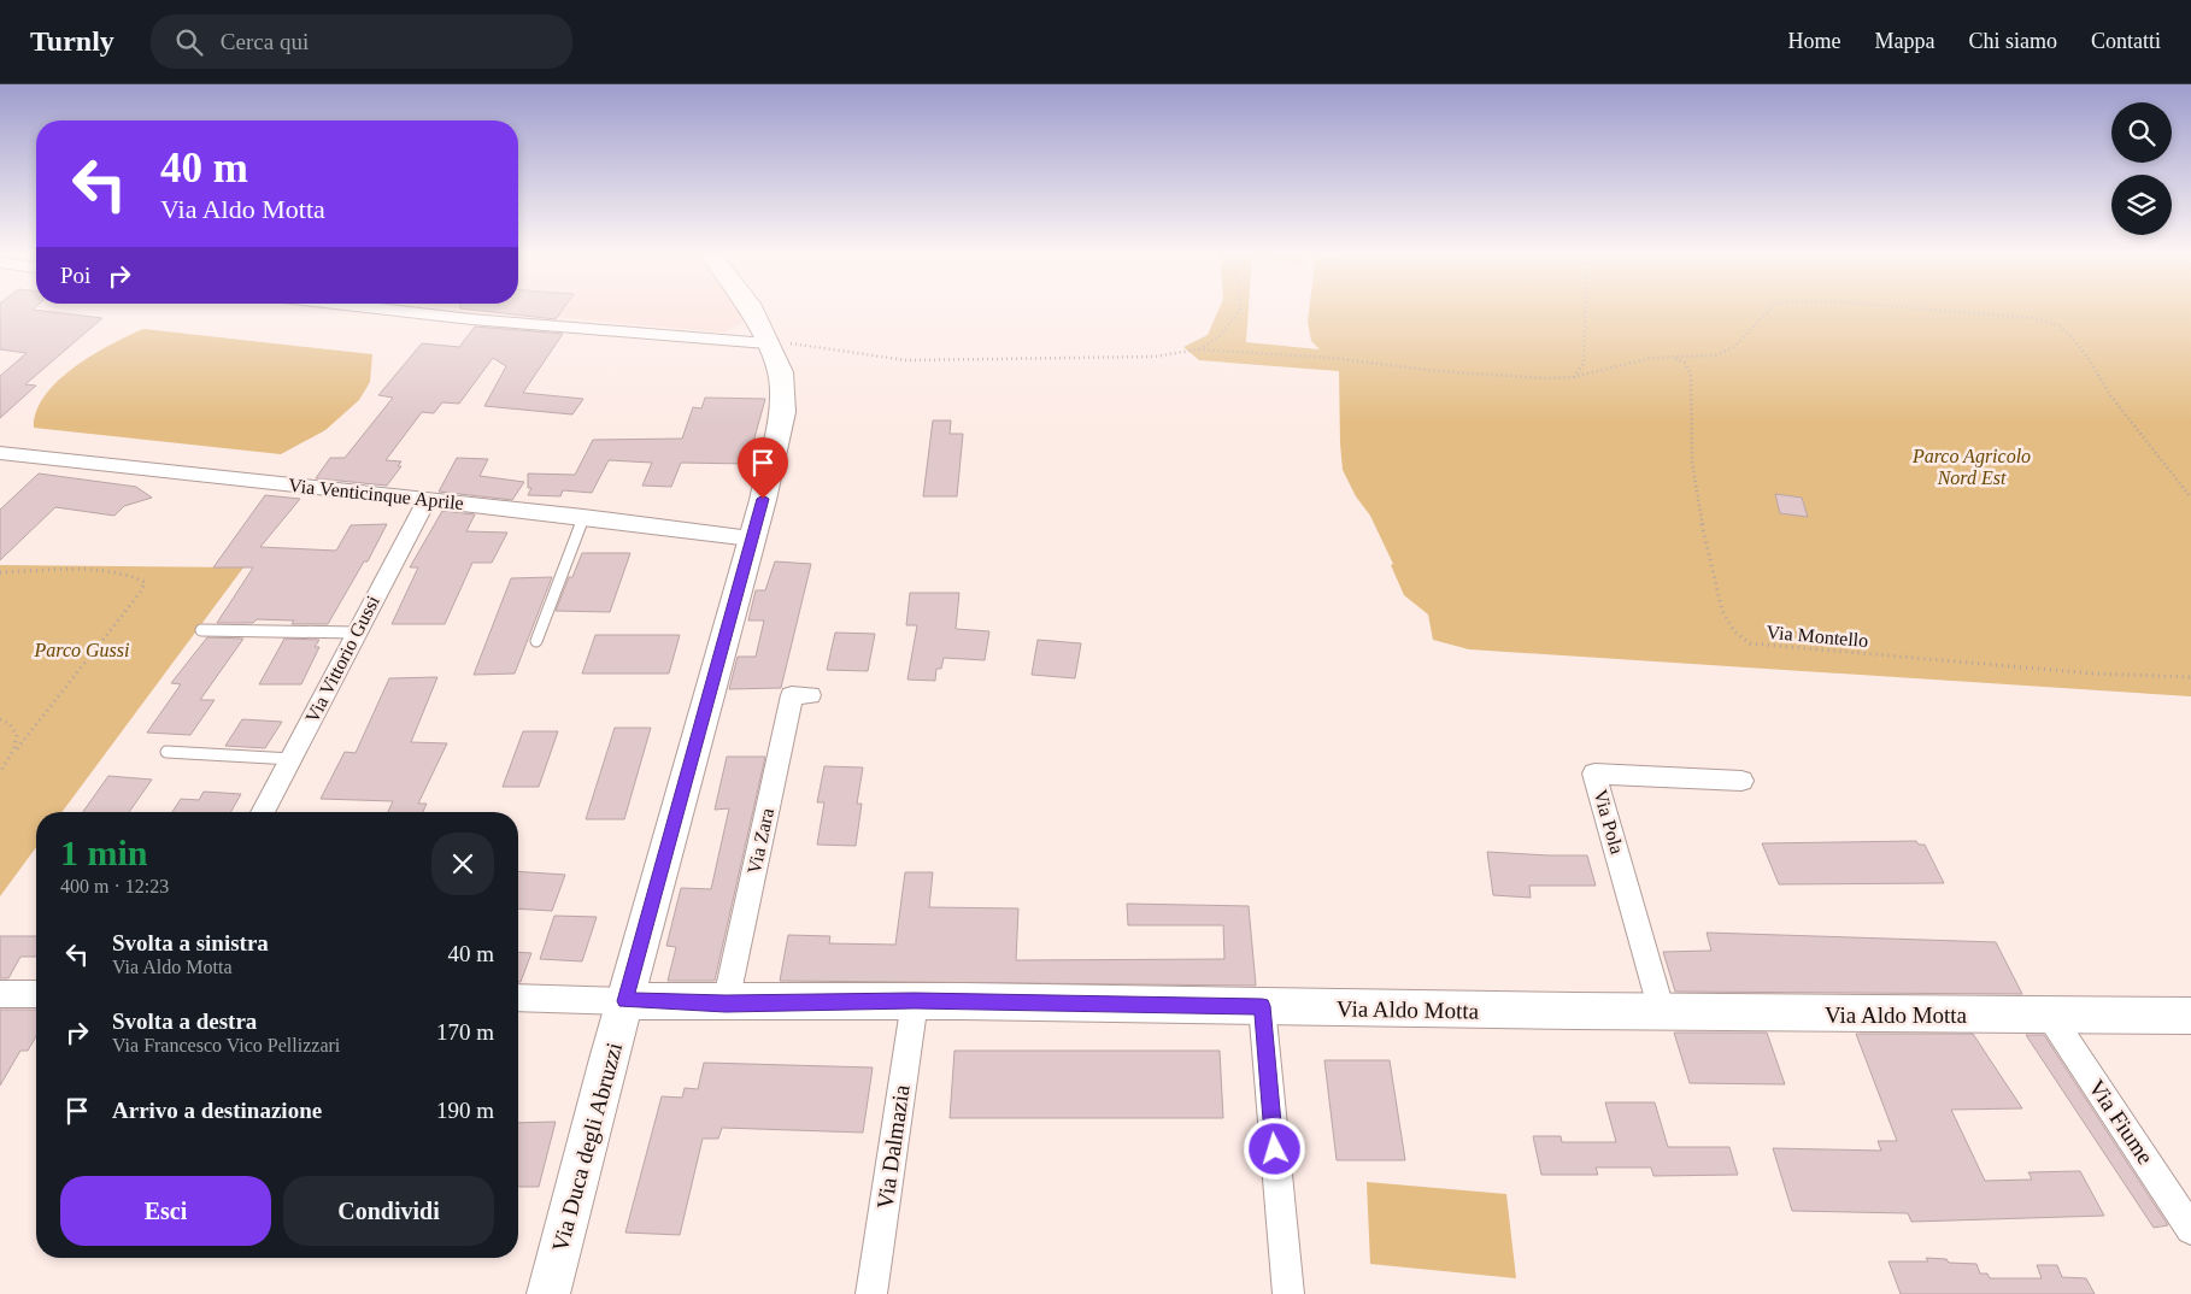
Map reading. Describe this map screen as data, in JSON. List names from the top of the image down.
{
  "streets": {
    "street": [
      "Via Venticinque Aprile",
      "Via Vittorio Gussi",
      "Via Pola",
      "Via Zara",
      "Via Aldo Motta",
      "Via Fiume",
      "Via Duca degli Abruzzi",
      "Via Dalmazia"
    ],
    "path": ["Via Montello"]
  },
  "crossings": [
    ["Via Venticinque Aprile", "Via Vittorio Gussi"],
    ["Via Venticinque Aprile", "Via Duca degli Abruzzi"],
    ["Via Pola", "Via Aldo Motta"],
    ["Via Zara", "Via Aldo Motta"],
    ["Via Aldo Motta", "Via Fiume"],
    ["Via Aldo Motta", "Via Duca degli Abruzzi"],
    ["Via Aldo Motta", "Via Dalmazia"]
  ],
  "parks": ["Parco Agricolo Nord Est", "Parco Gussi"],
  "page": {
    "header": "Turnly",
    "search": "Cerca qui",
    "nav": [
      "Home",
      "Mappa",
      "Chi siamo",
      "Contatti"
    ],
    "turn": ["40 m", "Via Aldo Motta"],
    "then": "Poi",
    "heading": ["1 min", "400 m · 12:23"],
    "list": [
      {
        "name": "Svolta a sinistra",
        "note": "Via Aldo Motta",
        "value": "40 m"
      },
      {
        "name": "Svolta a destra",
        "note": "Via Francesco Vico Pellizzari",
        "value": "170 m"
      },
      {
        "name": "Arrivo a destinazione",
        "value": "190 m"
      }
    ],
    "buttons": ["Esci", "Condividi"]
  }
}
